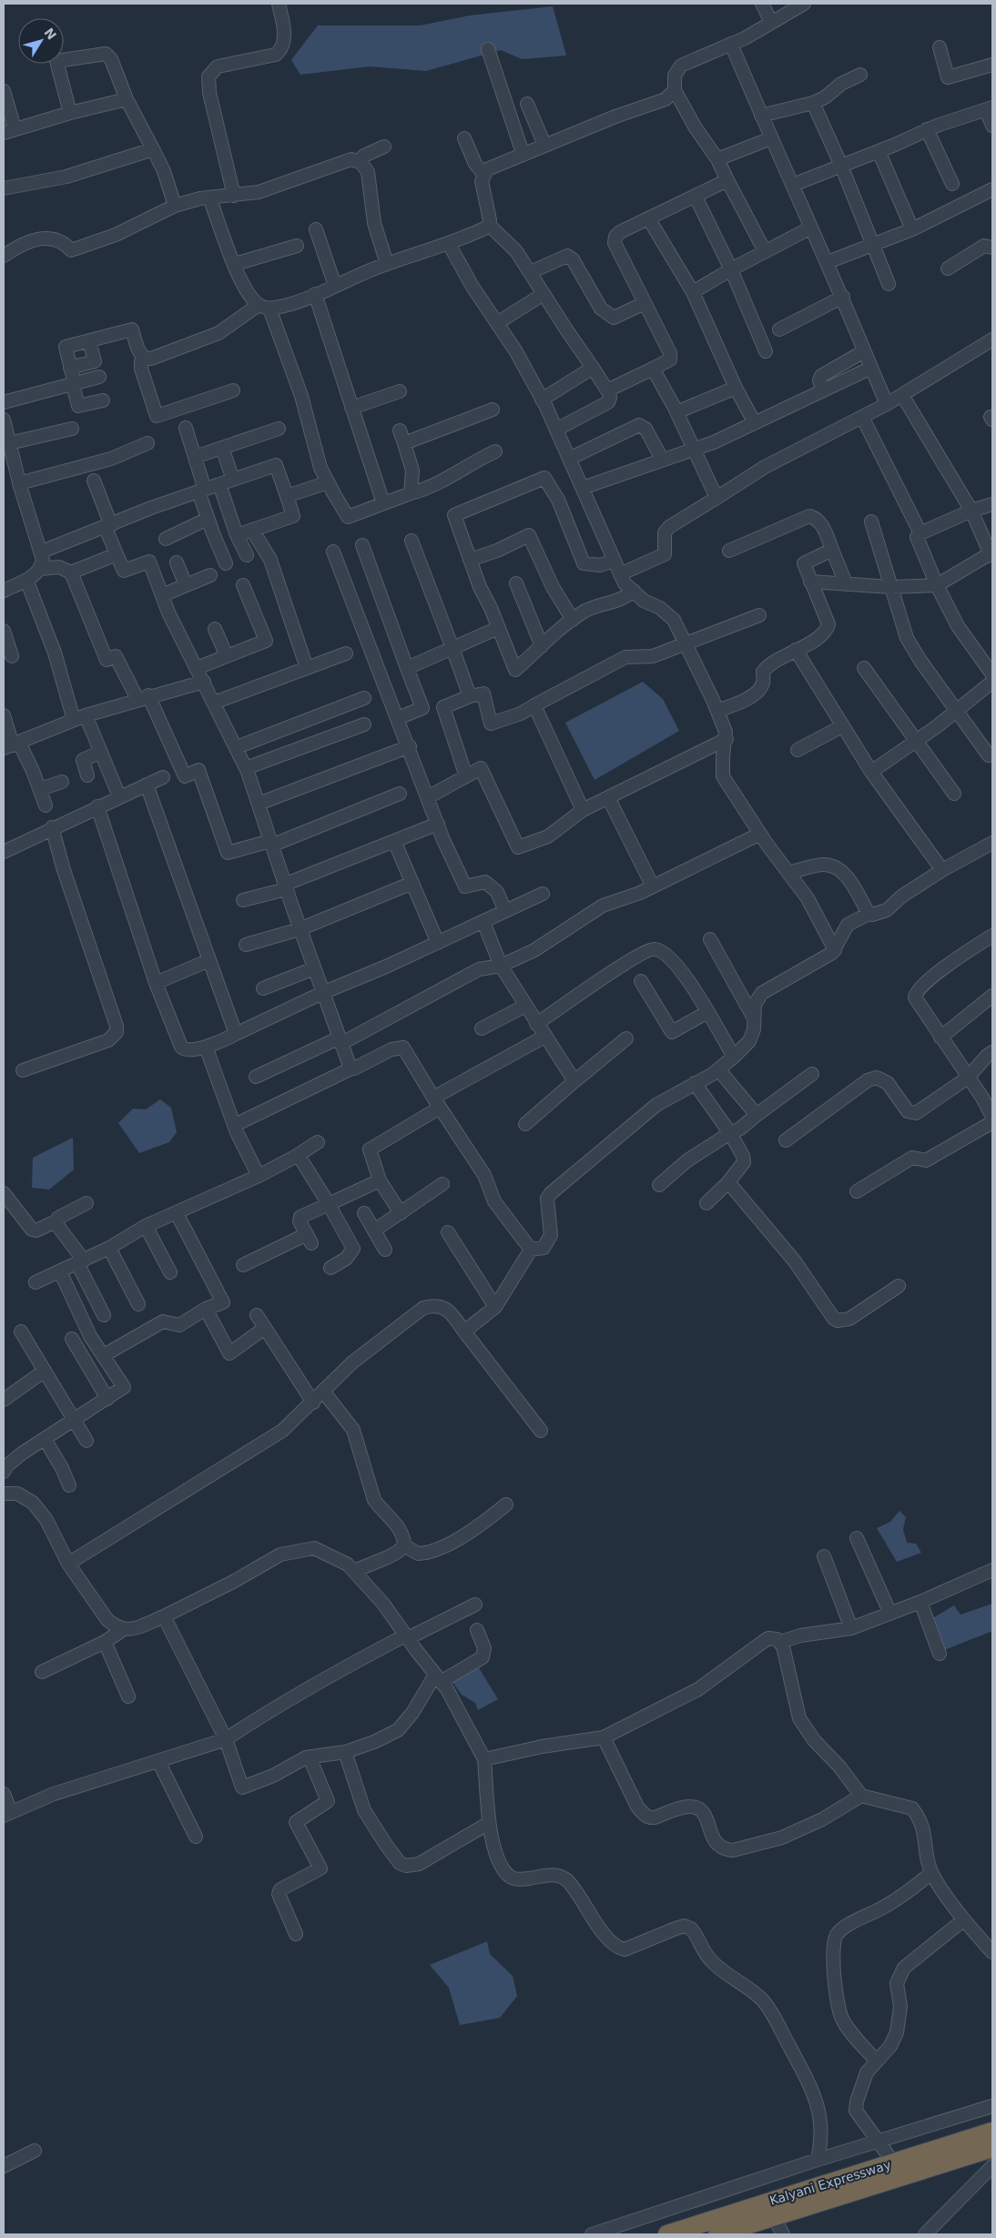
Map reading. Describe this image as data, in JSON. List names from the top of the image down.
{
  "streets": {
    "highway": ["Kalyani Expressway"]
  },
  "north": "top right"
}
